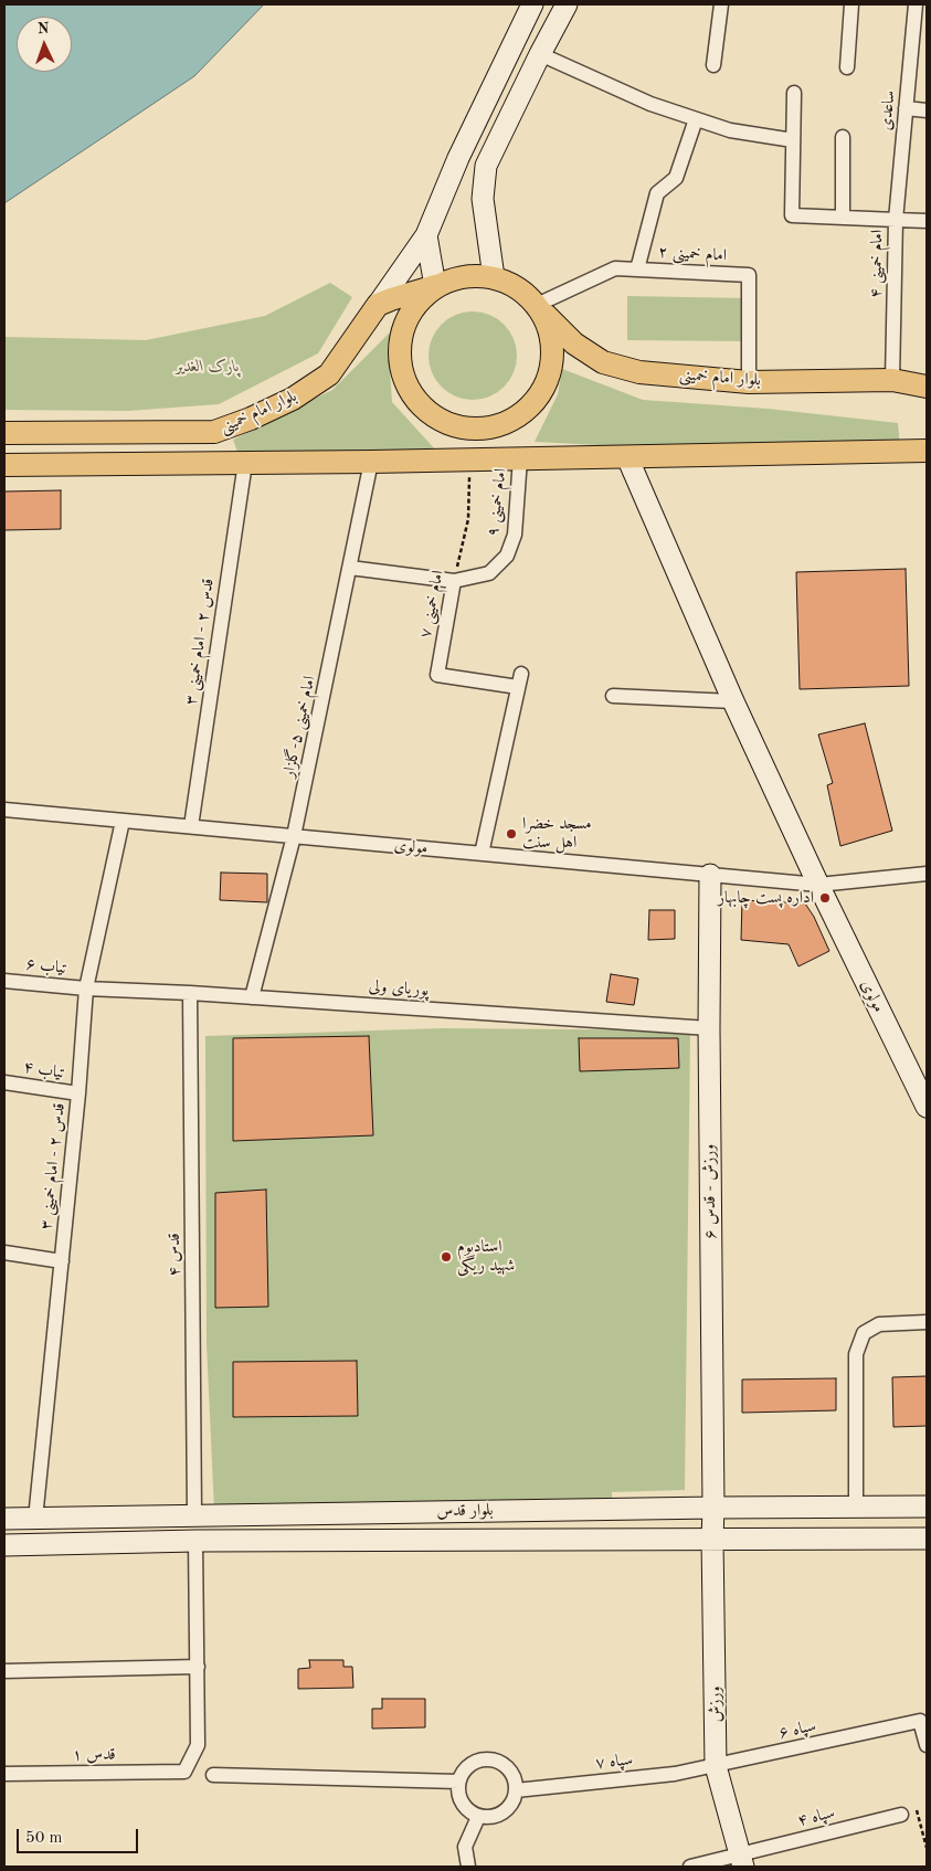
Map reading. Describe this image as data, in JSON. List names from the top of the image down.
{
  "streets": {
    "main road": ["بلوار امام خمینی"],
    "street": [
      "ساعدی",
      "امام خمینی ۲",
      "امام خمینی ۴",
      "امام خمینی ۹",
      "امام خمینی ۷",
      "قدس ۲ - امام خمینی ۳",
      "امام خمینی ۵-گلزار",
      "مولوی",
      "تیاب ۶",
      "پوریای ولی",
      "تیاب ۴",
      "ورزش - قدس ۶",
      "قدس ۴",
      "بلوار قدس",
      "ورزش",
      "سپاه ۶",
      "قدس ۱",
      "سپاه ۷",
      "سپاه ۴"
    ]
  },
  "crossings": [
    ["ساعدی", "امام خمینی ۴"],
    ["امام خمینی ۲", "بلوار امام خمینی"],
    ["امام خمینی ۴", "بلوار امام خمینی"],
    ["امام خمینی ۹", "امام خمینی ۷"],
    ["امام خمینی ۹", "امام خمینی ۵-گلزار"],
    ["امام خمینی ۷", "مولوی"],
    ["قدس ۲ - امام خمینی ۳", "مولوی"],
    ["قدس ۲ - امام خمینی ۳", "تیاب ۶"],
    ["قدس ۲ - امام خمینی ۳", "پوریای ولی"],
    ["قدس ۲ - امام خمینی ۳", "تیاب ۴"],
    ["قدس ۲ - امام خمینی ۳", "بلوار قدس"],
    ["امام خمینی ۵-گلزار", "مولوی"],
    ["امام خمینی ۵-گلزار", "پوریای ولی"],
    ["مولوی", "ورزش - قدس ۶"],
    ["تیاب ۶", "پوریای ولی"],
    ["پوریای ولی", "ورزش - قدس ۶"],
    ["پوریای ولی", "قدس ۴"],
    ["ورزش - قدس ۶", "بلوار قدس"],
    ["ورزش - قدس ۶", "ورزش"],
    ["قدس ۴", "بلوار قدس"],
    ["بلوار قدس", "ورزش"],
    ["ورزش", "سپاه ۶"],
    ["ورزش", "سپاه ۷"],
    ["ورزش", "سپاه ۴"],
    ["سپاه ۶", "سپاه ۷"]
  ],
  "parks": ["پارک الغدیر"],
  "places": ["مسجد خضرا اهل سنت", "اداره پست چابهار", "استادیوم شهید ریگی"],
  "scale_bar": "50 m",
  "north": "top"
}
